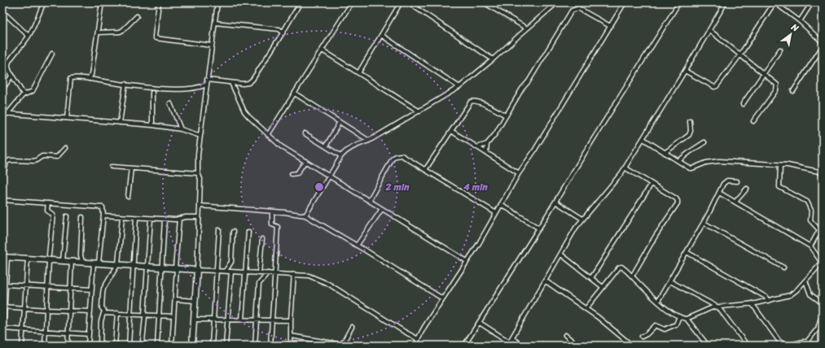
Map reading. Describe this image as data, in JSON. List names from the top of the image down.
{
  "north": "top right",
  "rings": ["2 min", "4 min"]
}
